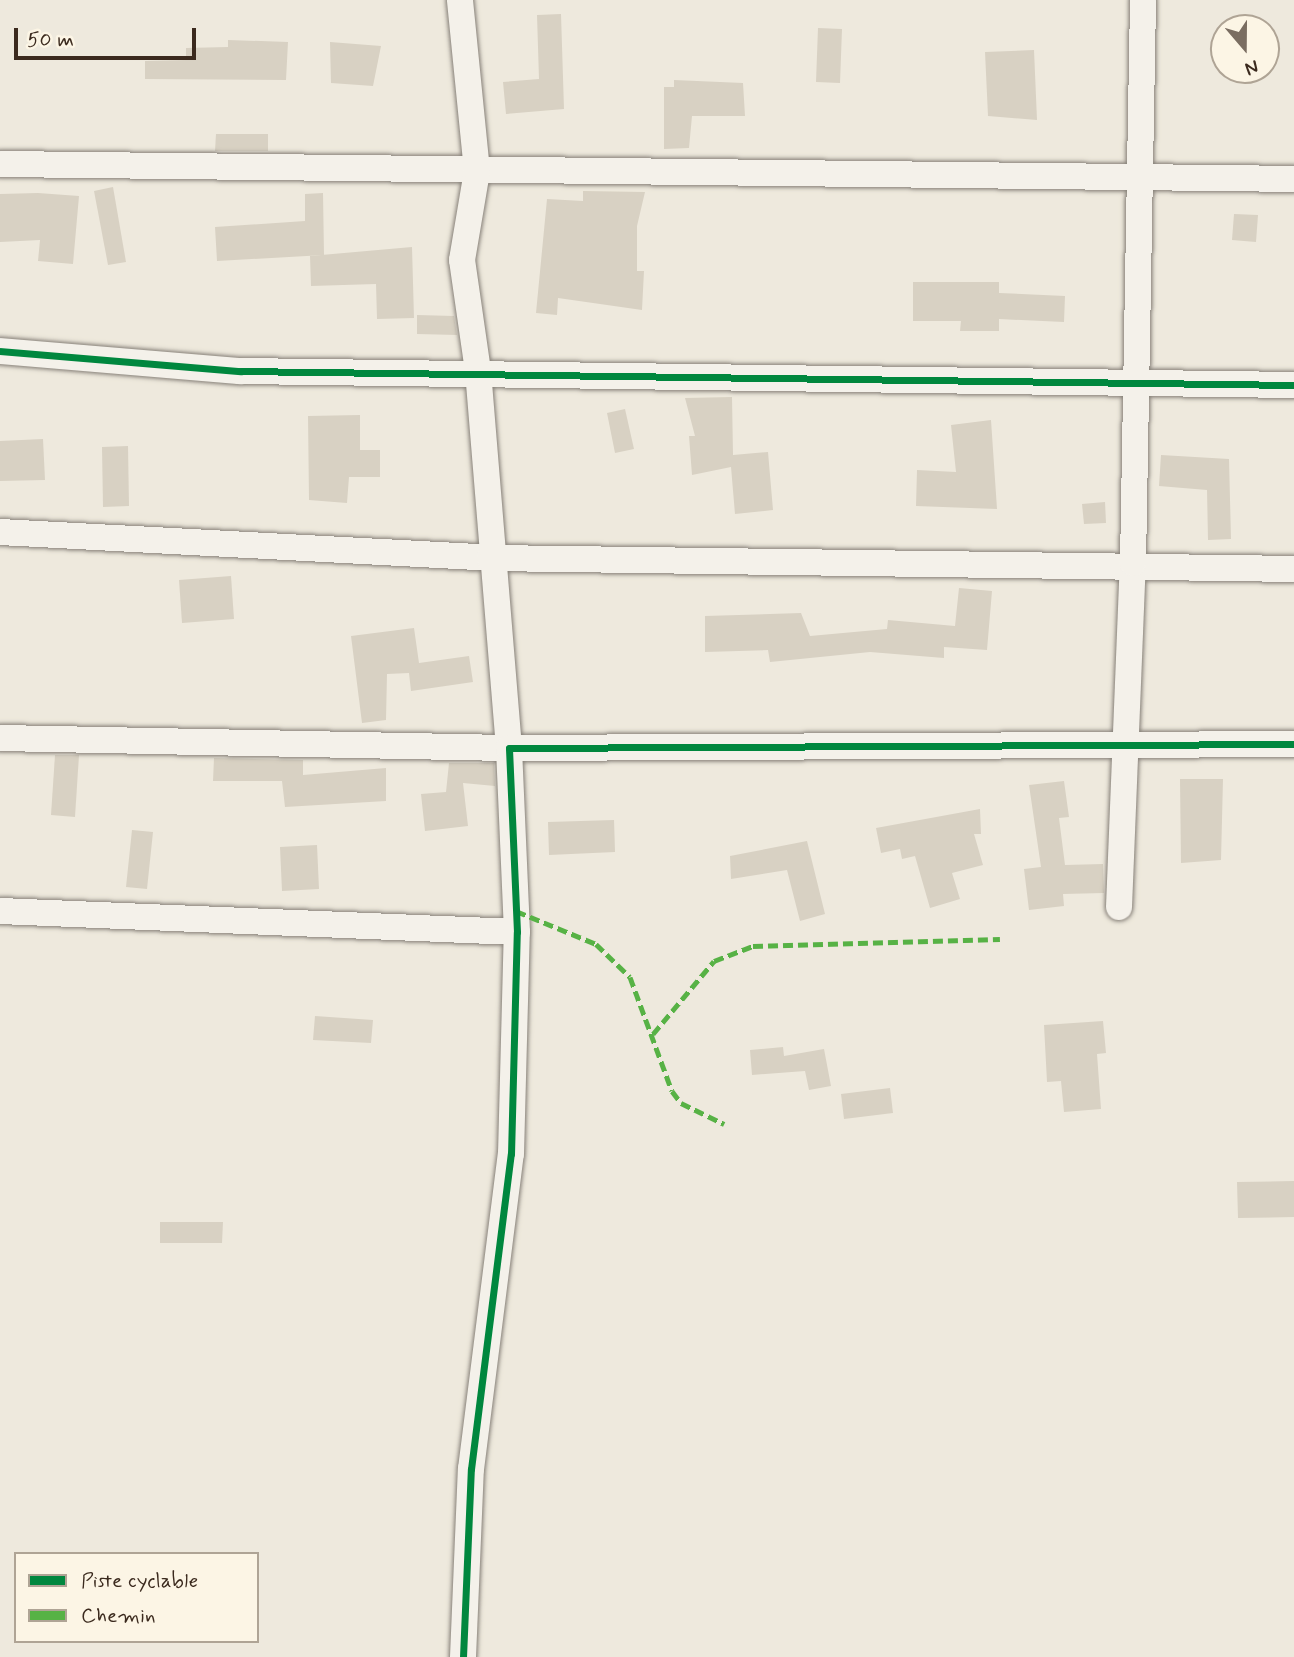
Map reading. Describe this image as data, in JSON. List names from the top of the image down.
{
  "legend": ["Piste cyclable", "Chemin"],
  "scale_bar": "50 m",
  "north": "bottom"
}
